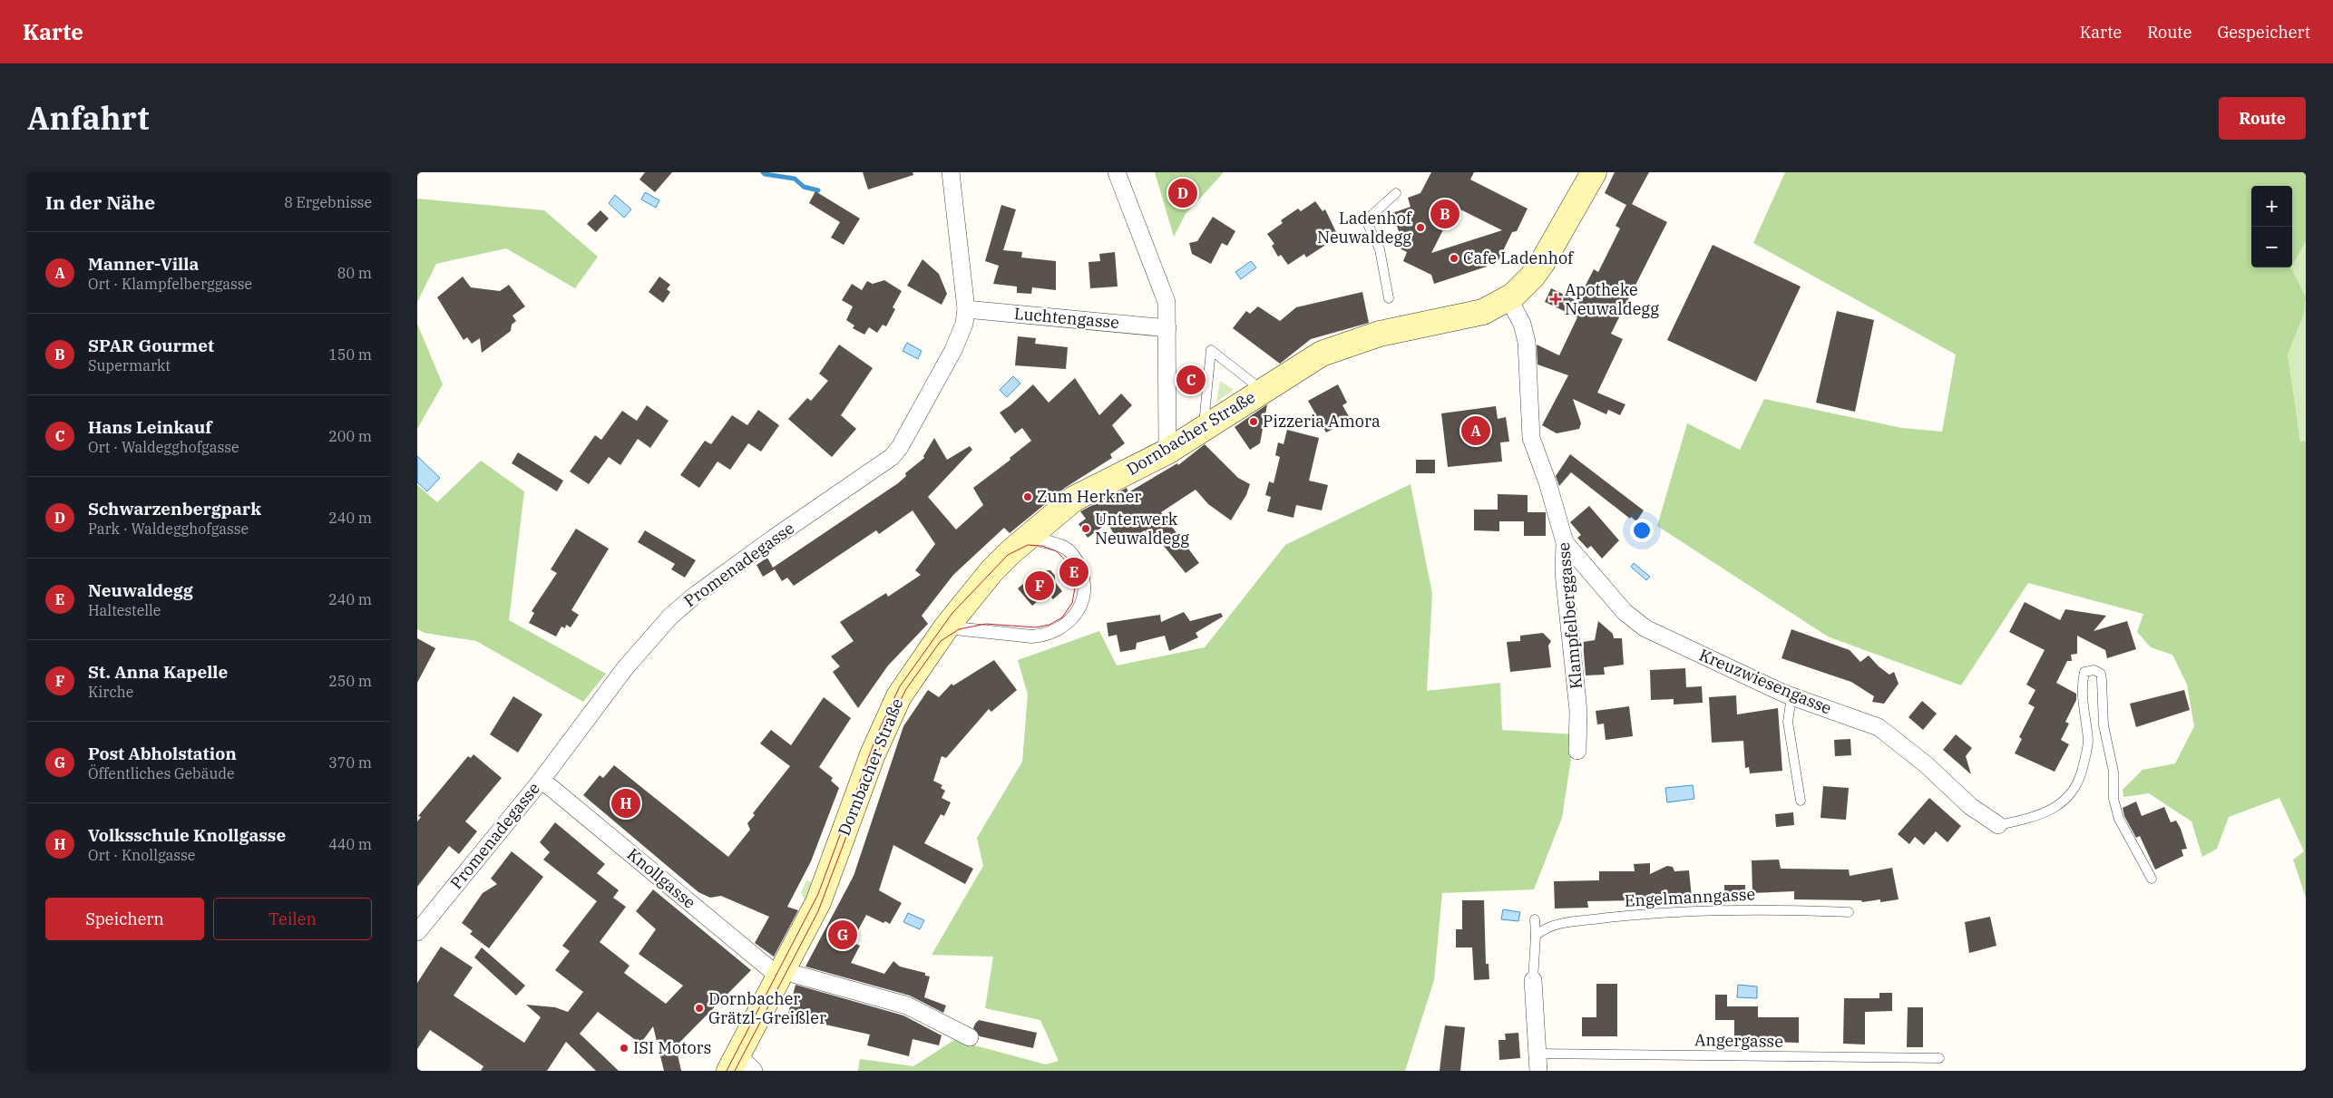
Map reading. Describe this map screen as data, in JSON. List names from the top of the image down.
{
  "streets": {
    "main road": ["Dornbacher Straße"],
    "street": [
      "Luchtengasse",
      "Promenadegasse",
      "Klampfelberggasse",
      "Kreuzwiesengasse",
      "Knollgasse"
    ],
    "lane": ["Engelmanngasse", "Angergasse"]
  },
  "crossings": [
    ["Luchtengasse", "Promenadegasse"],
    ["Dornbacher Straße", "Klampfelberggasse"],
    ["Dornbacher Straße", "Knollgasse"],
    ["Promenadegasse", "Knollgasse"],
    ["Klampfelberggasse", "Kreuzwiesengasse"]
  ],
  "places": {
    "other": [
      "Ladenhof Neuwaldegg",
      "Cafe Ladenhof",
      "Pizzeria Amora",
      "Zum Herkner",
      "Unterwerk Neuwaldegg",
      "Dornbacher Grätzl-Greißler",
      "ISI Motors"
    ],
    "health": ["Apotheke Neuwaldegg"]
  },
  "page": {
    "header": "Karte",
    "nav": ["Karte", "Route", "Gespeichert"],
    "title": "Anfahrt",
    "buttons": [
      "Route",
      ["Speichern", "Teilen"]
    ],
    "heading": ["In der Nähe", "8 Ergebnisse"],
    "pins": [
      "D",
      "B",
      "C",
      "A",
      "E",
      "F",
      "H",
      "G"
    ],
    "map_buttons": ["+", "−"],
    "list": [
      {
        "mark": "A",
        "name": "Manner-Villa",
        "note": "Ort · Klampfelberggasse",
        "value": "80 m"
      },
      {
        "mark": "B",
        "name": "SPAR Gourmet",
        "note": "Supermarkt",
        "value": "150 m"
      },
      {
        "mark": "C",
        "name": "Hans Leinkauf",
        "note": "Ort · Waldegghofgasse",
        "value": "200 m"
      },
      {
        "mark": "D",
        "name": "Schwarzenbergpark",
        "note": "Park · Waldegghofgasse",
        "value": "240 m"
      },
      {
        "mark": "E",
        "name": "Neuwaldegg",
        "note": "Haltestelle",
        "value": "240 m"
      },
      {
        "mark": "F",
        "name": "St. Anna Kapelle",
        "note": "Kirche",
        "value": "250 m"
      },
      {
        "mark": "G",
        "name": "Post Abholstation",
        "note": "Öffentliches Gebäude",
        "value": "370 m"
      },
      {
        "mark": "H",
        "name": "Volksschule Knollgasse",
        "note": "Ort · Knollgasse",
        "value": "440 m"
      }
    ]
  }
}
